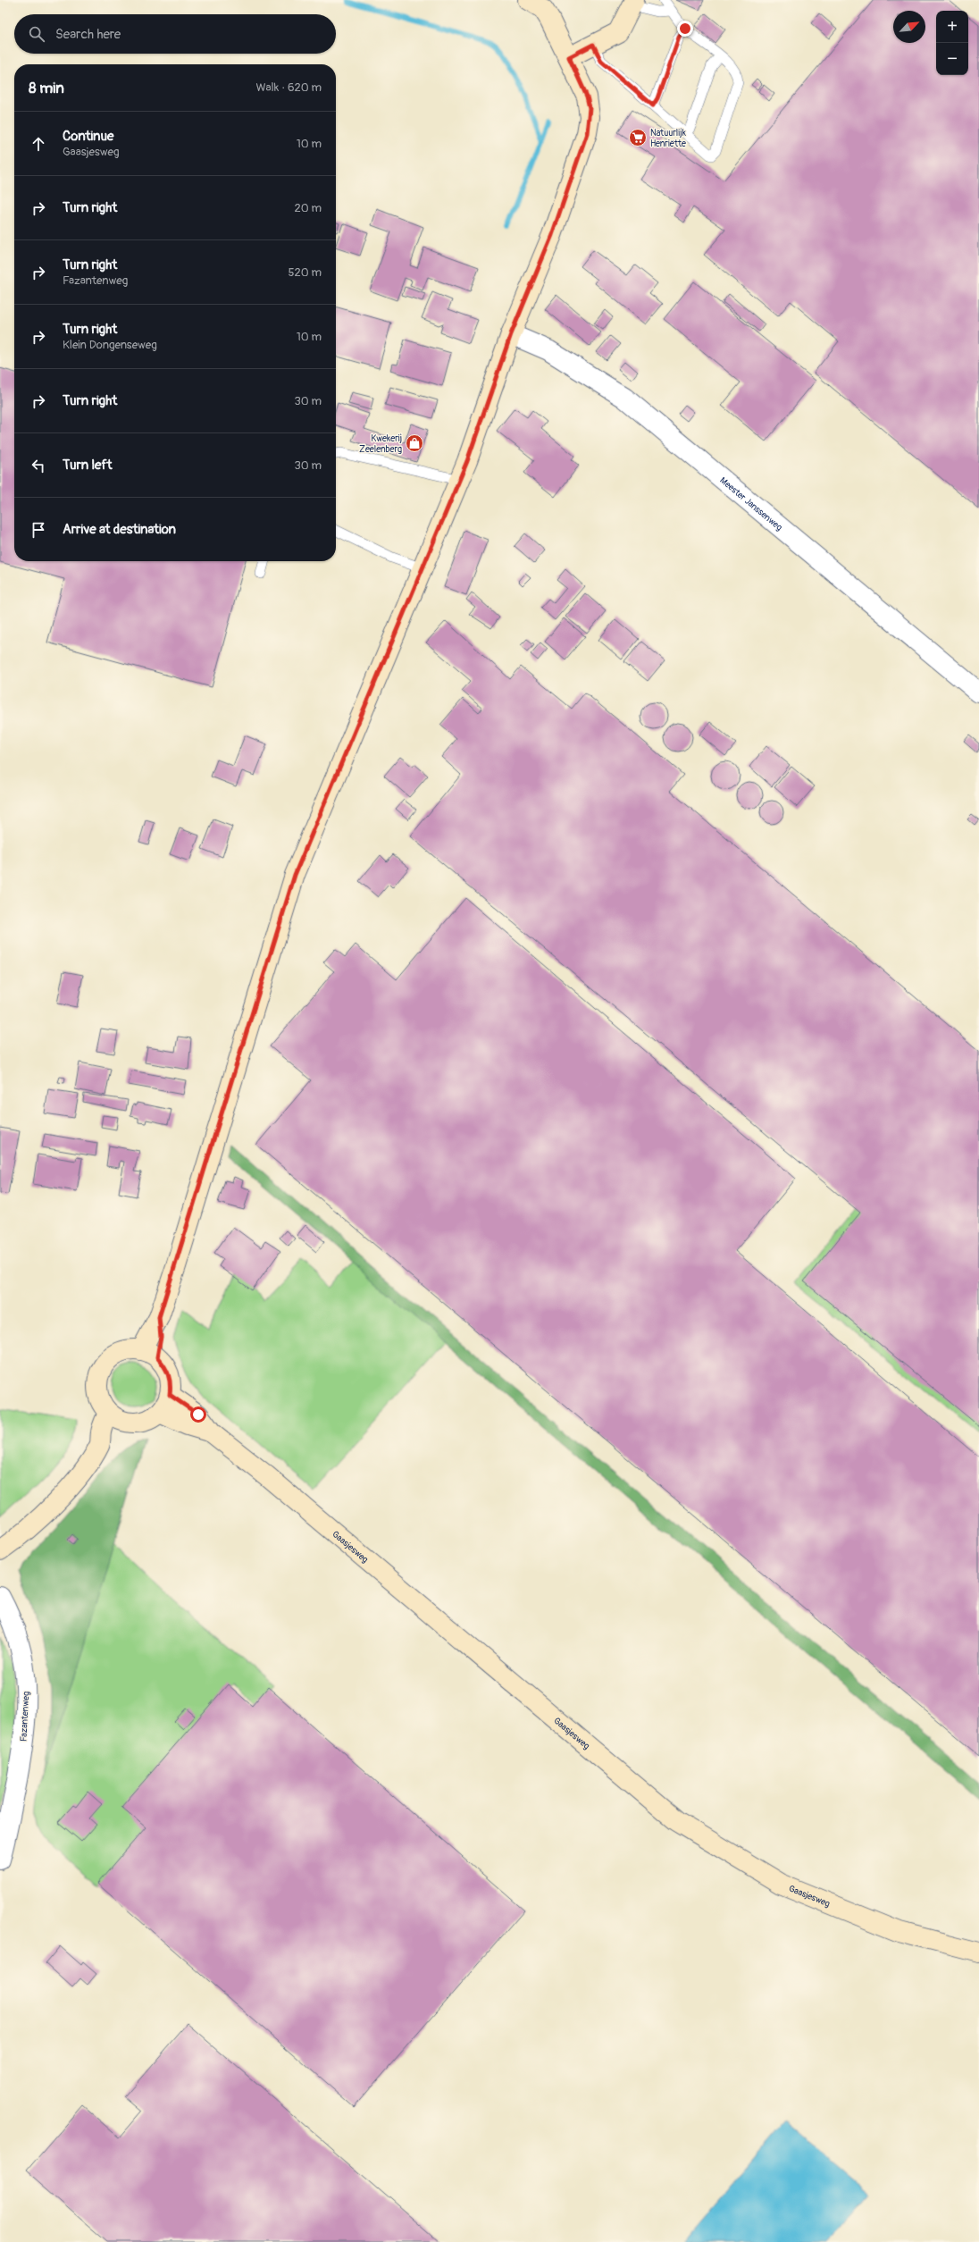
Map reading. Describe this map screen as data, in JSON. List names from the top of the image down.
{
  "streets": {
    "street": ["Meester Janssenweg", "Gaasjesweg", "Fazantenweg"]
  },
  "places": {
    "supermarket": ["Natuurlijk Henriëtte"],
    "shop": ["Kwekerij Zeelenberg"]
  },
  "north": "top right",
  "page": {
    "map_buttons": ["+", "−"],
    "search": "Search here",
    "heading": ["8 min", "Walk · 620 m"],
    "list": [
      ["Continue", "Gaasjesweg", "10 m"],
      ["Turn right", "20 m"],
      ["Turn right", "Fazantenweg", "520 m"],
      ["Turn right", "Klein Dongenseweg", "10 m"],
      ["Turn right", "30 m"],
      ["Turn left", "30 m"],
      "Arrive at destination"
    ]
  }
}
